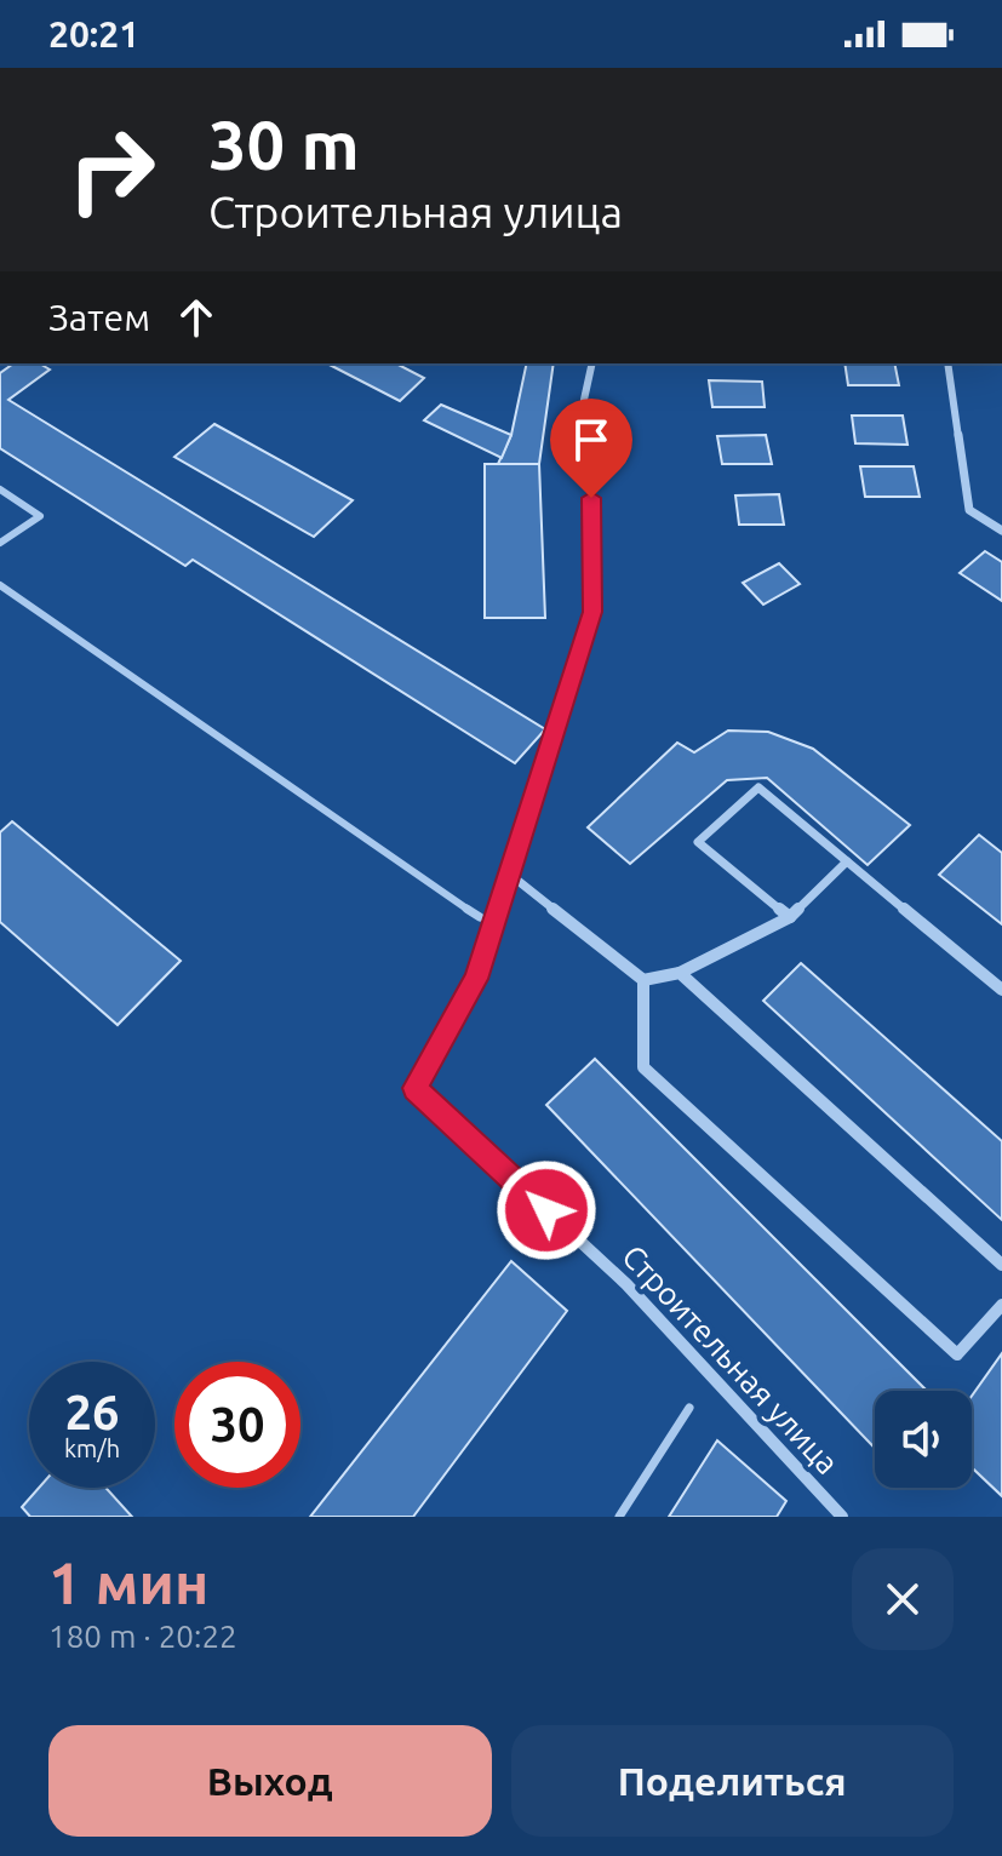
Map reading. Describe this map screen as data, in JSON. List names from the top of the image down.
{
  "streets": {
    "street": ["Строительная улица"]
  },
  "page": {
    "status": "20:21",
    "turn": ["30 m", "Строительная улица"],
    "then": "Затем",
    "speed": "26 km/h",
    "limit": "30",
    "heading": ["1 мин", "180 m · 20:22"],
    "buttons": ["Выход", "Поделиться"]
  }
}
